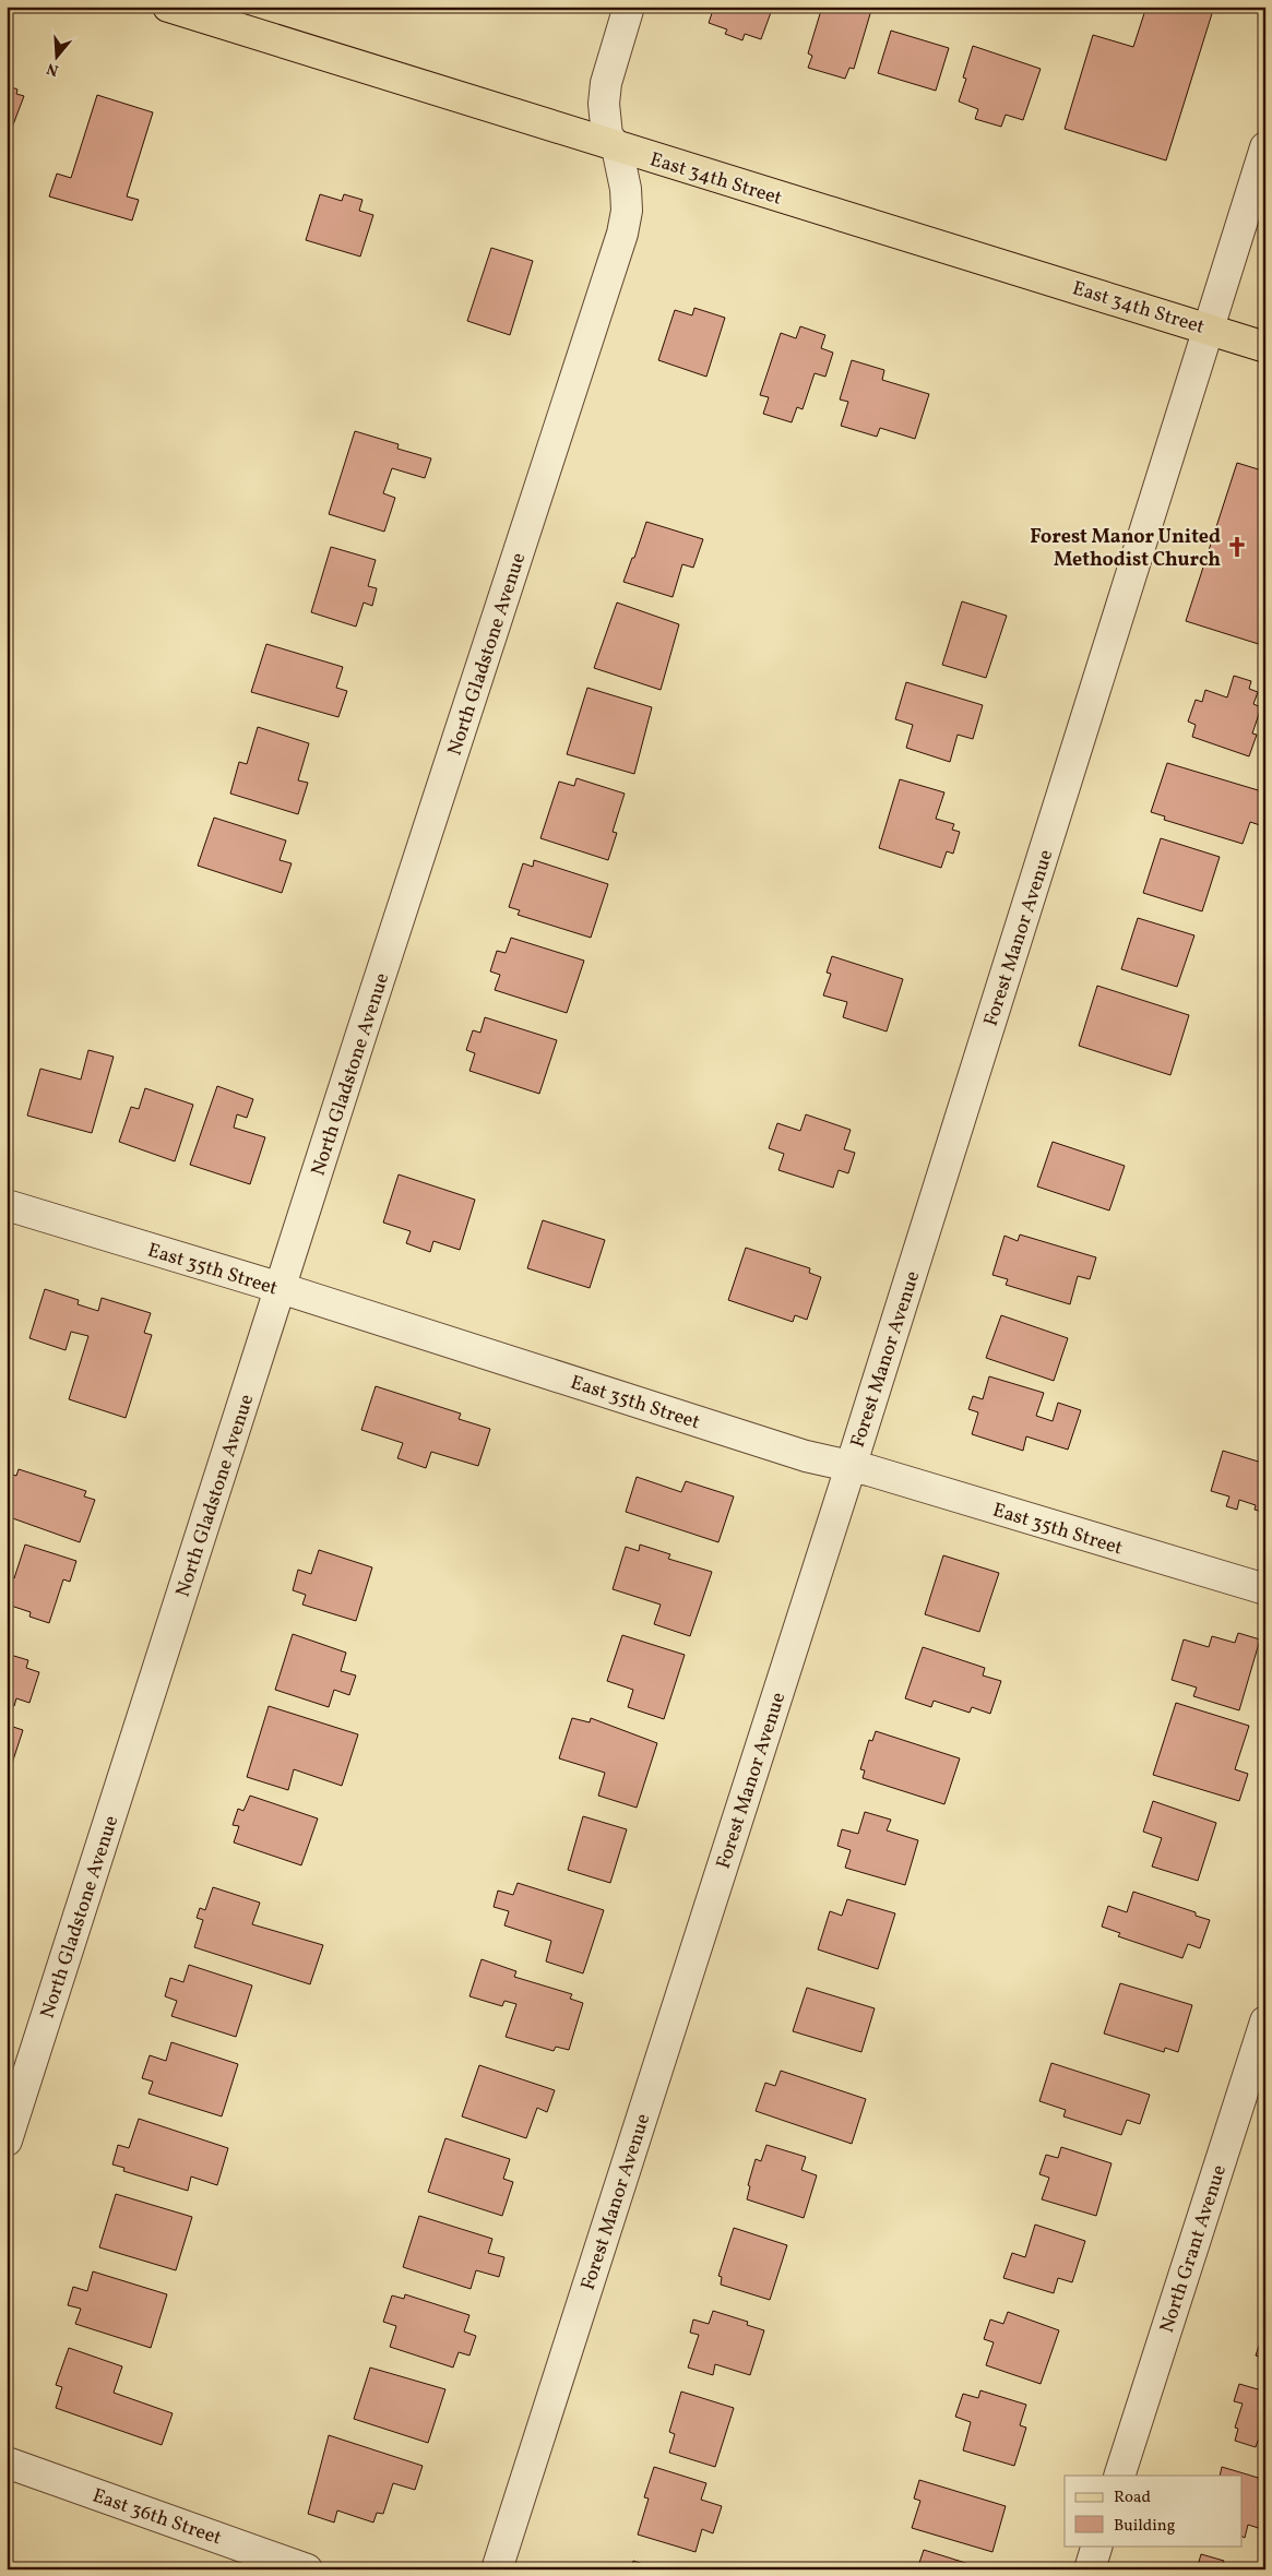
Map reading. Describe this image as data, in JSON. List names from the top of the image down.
{
  "streets": {
    "main road": ["East 34th Street"],
    "street": [
      "North Gladstone Avenue",
      "Forest Manor Avenue",
      "East 35th Street",
      "North Grant Avenue",
      "East 36th Street"
    ]
  },
  "crossings": [
    ["East 34th Street", "North Gladstone Avenue"],
    ["East 34th Street", "Forest Manor Avenue"],
    ["North Gladstone Avenue", "East 35th Street"],
    ["Forest Manor Avenue", "East 35th Street"]
  ],
  "places": {
    "church": ["Forest Manor United Methodist Church"]
  },
  "legend": ["Road", "Building"],
  "north": "bottom"
}
